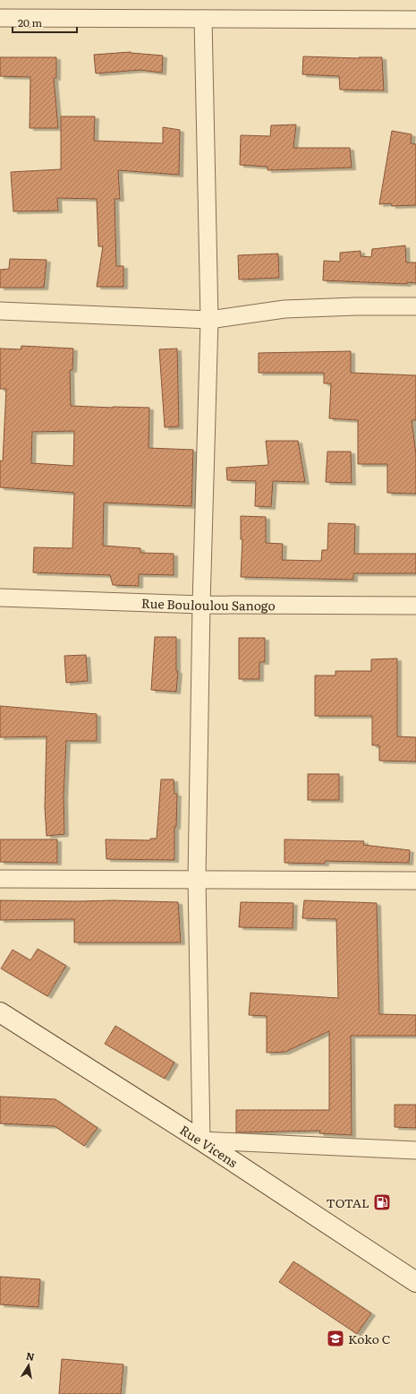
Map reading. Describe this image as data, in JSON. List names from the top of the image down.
{
  "streets": {
    "street": ["Rue Bouloulou Sanogo", "Rue Vicens"]
  },
  "places": {
    "fuel station": ["TOTAL"],
    "school or university": ["Koko C"]
  },
  "scale_bar": "20 m",
  "north": "top"
}
